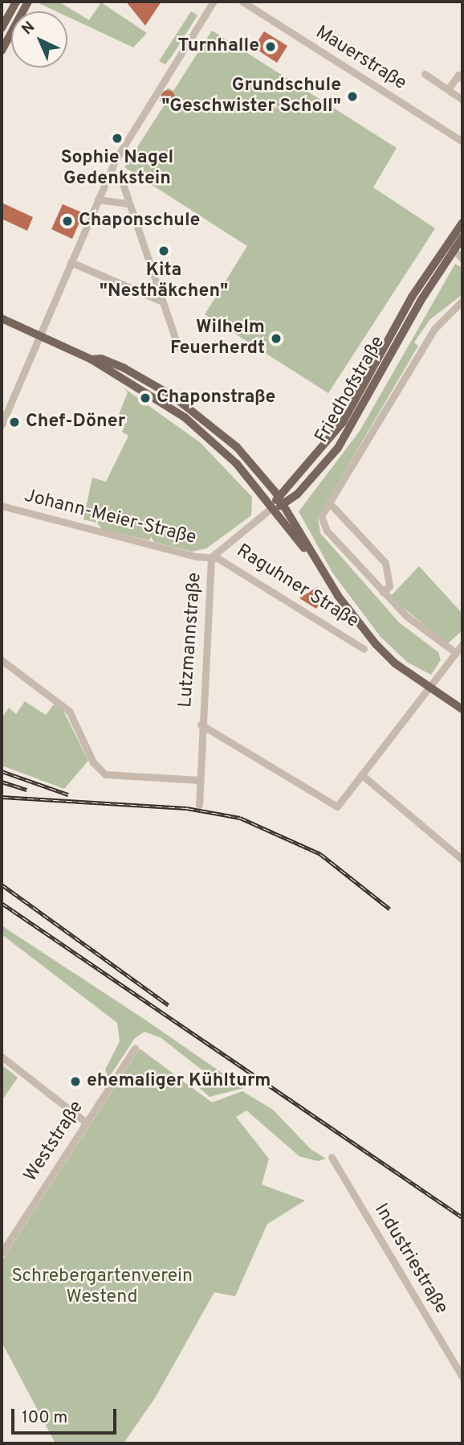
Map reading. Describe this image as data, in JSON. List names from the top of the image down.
{
  "streets": {
    "main road": ["Friedhofstraße", "Raguhner Straße"],
    "street": [
      "Mauerstraße",
      "Johann-Meier-Straße",
      "Lutzmannstraße",
      "Weststraße",
      "Industriestraße"
    ]
  },
  "crossings": [
    ["Friedhofstraße", "Raguhner Straße"],
    ["Friedhofstraße", "Lutzmannstraße"],
    ["Johann-Meier-Straße", "Raguhner Straße"],
    ["Johann-Meier-Straße", "Lutzmannstraße"],
    ["Raguhner Straße", "Lutzmannstraße"]
  ],
  "parks": ["Schrebergartenverein Westend"],
  "places": [
    "Turnhalle",
    "Grundschule \"Geschwister Scholl\"",
    "Sophie Nagel Gedenkstein",
    "Chaponschule",
    "Kita \"Nesthäkchen\"",
    "Wilhelm Feuerherdt",
    "Chaponstraße",
    "Chef-Döner",
    "ehemaliger Kühlturm"
  ],
  "scale_bar": "100 m",
  "north": "top left"
}
